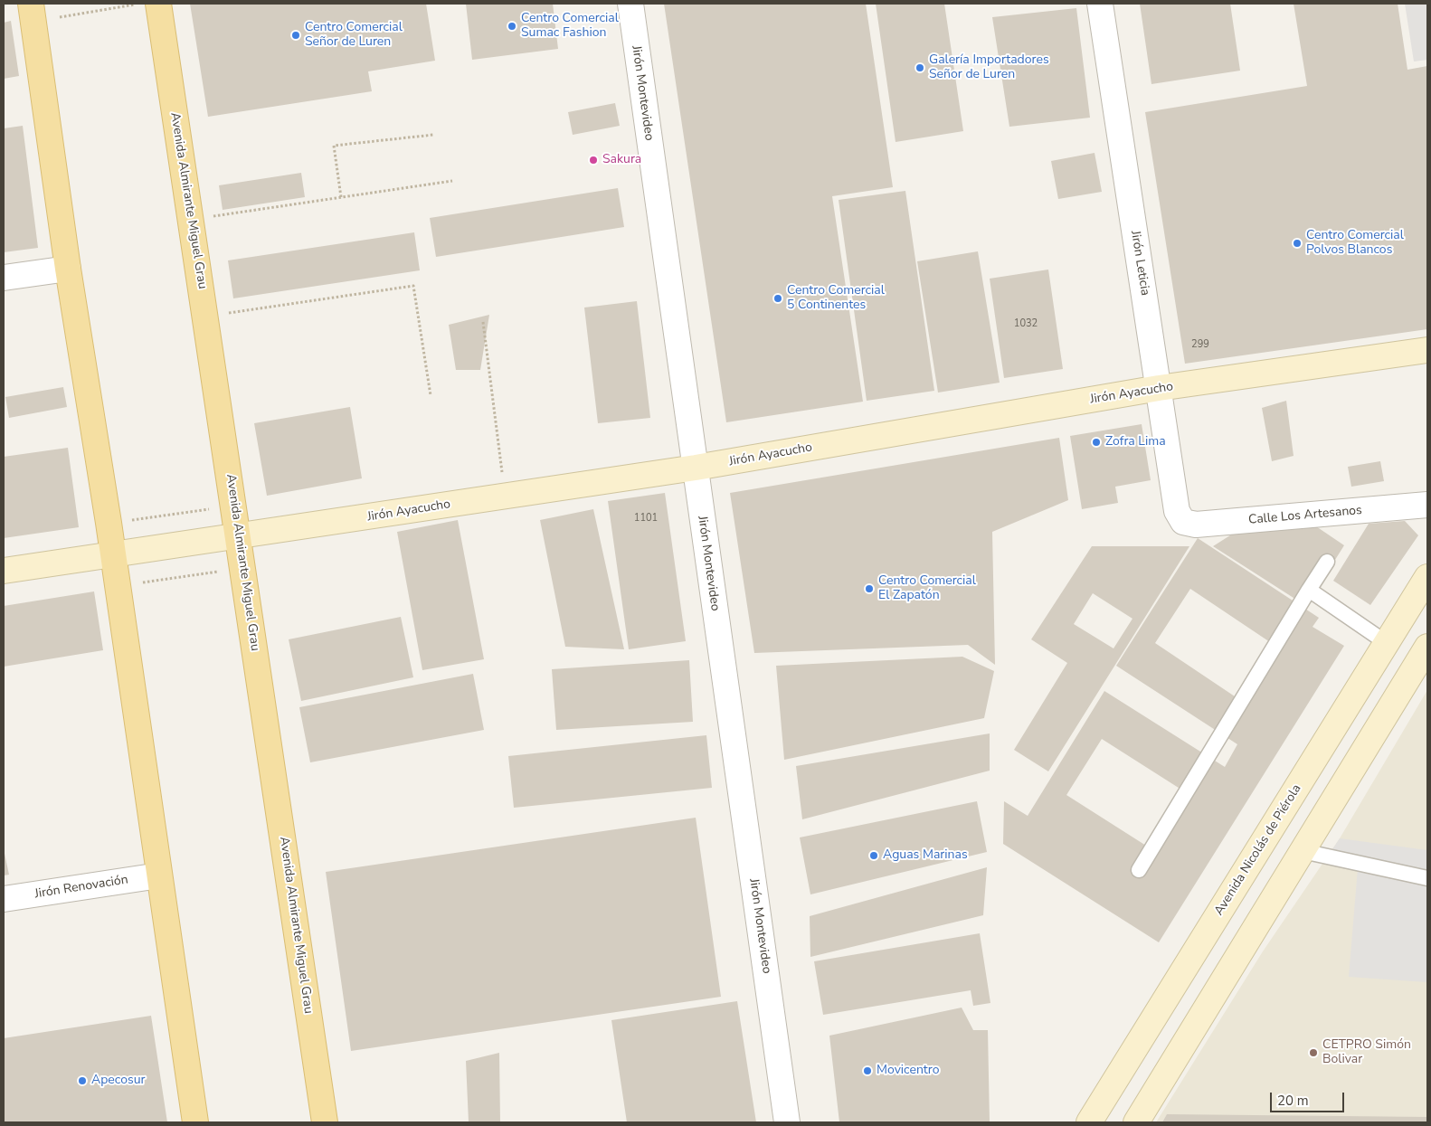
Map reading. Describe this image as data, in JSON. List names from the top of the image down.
{
  "streets": {
    "main road": ["Avenida Almirante Miguel Grau"],
    "street": [
      "Jirón Montevideo",
      "Jirón Leticia",
      "Jirón Ayacucho",
      "Calle Los Artesanos",
      "Avenida Nicolás de Piérola",
      "Jirón Renovación"
    ]
  },
  "crossings": [
    ["Jirón Montevideo", "Jirón Ayacucho"],
    ["Avenida Almirante Miguel Grau", "Jirón Ayacucho"],
    ["Jirón Leticia", "Jirón Ayacucho"],
    ["Jirón Leticia", "Calle Los Artesanos"]
  ],
  "places": [
    "Centro Comercial Sumac Fashion",
    "Centro Comercial Señor de Luren",
    "Galería Importadores Señor de Luren",
    "Sakura",
    "Centro Comercial Polvos Blancos",
    "Centro Comercial 5 Continentes",
    "Zofra Lima",
    "Centro Comercial El Zapatón",
    "Aguas Marinas",
    "CETPRO Simón Bolivar",
    "Movicentro",
    "Apecosur"
  ],
  "house_numbers": ["1032", "299", "1101"],
  "scale_bar": "20 m"
}
